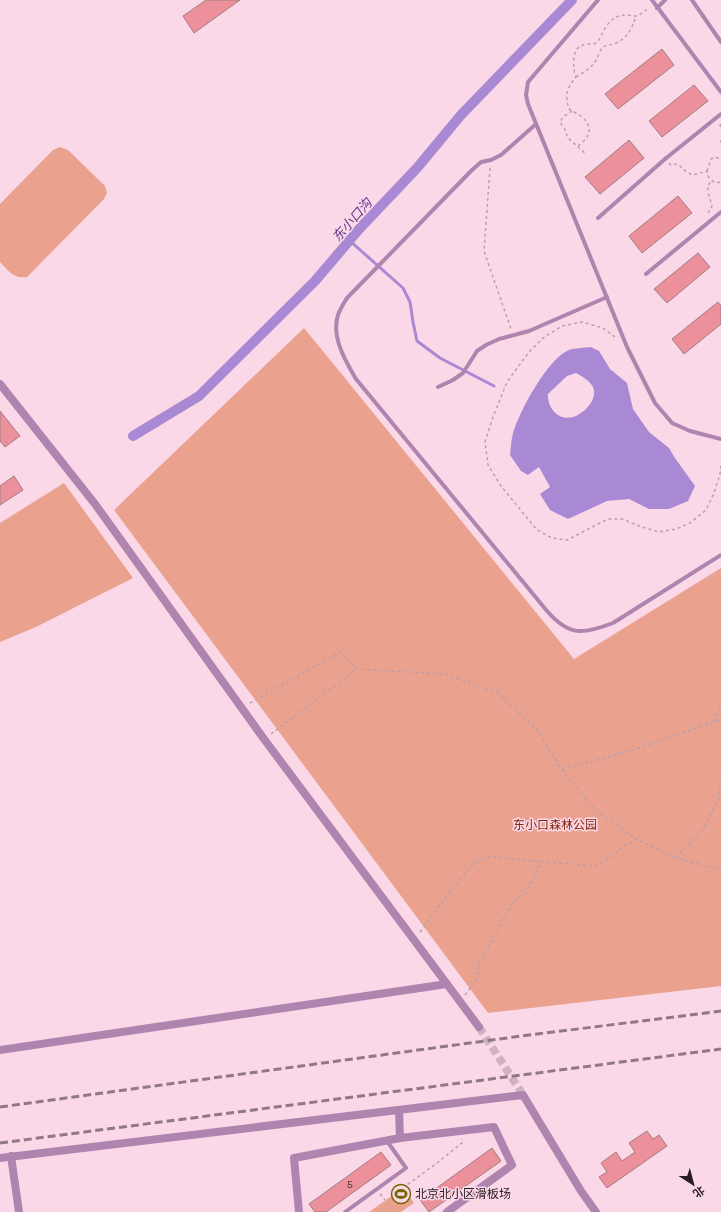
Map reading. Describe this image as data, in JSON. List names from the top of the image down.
{
  "water": ["东小口沟"],
  "parks": ["东小口森林公园"],
  "places": {
    "sports": ["北京北小区滑板场"]
  },
  "house_numbers": ["5"],
  "north": "bottom right"
}
